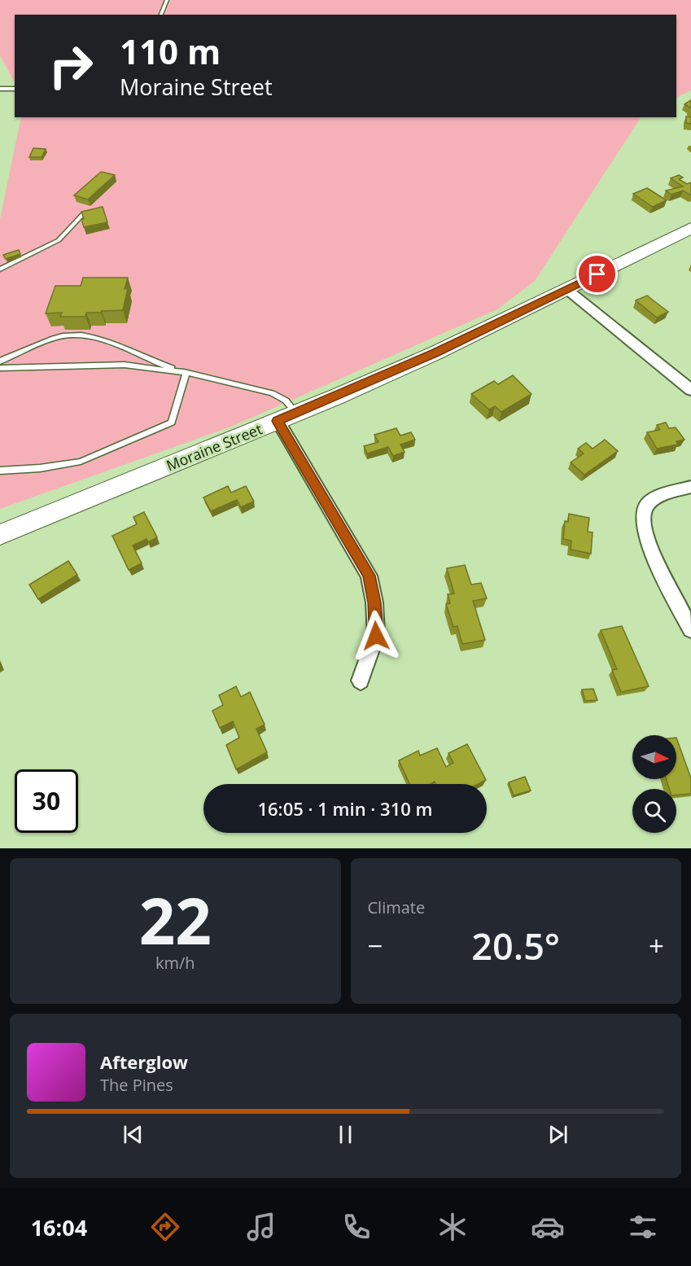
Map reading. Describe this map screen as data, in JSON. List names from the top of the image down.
{
  "streets": {
    "main road": ["Moraine Street"]
  },
  "north": "right",
  "page": {
    "turn": ["110 m", "Moraine Street"],
    "limit": "30",
    "trip": "16:05 · 1 min · 310 m",
    "tile": [
      ["22", "km/h"],
      "Climate"
    ],
    "heat": ["−", "20.5°", "+"],
    "song": ["Afterglow", "The Pines"],
    "tabs": "16:04"
  }
}
